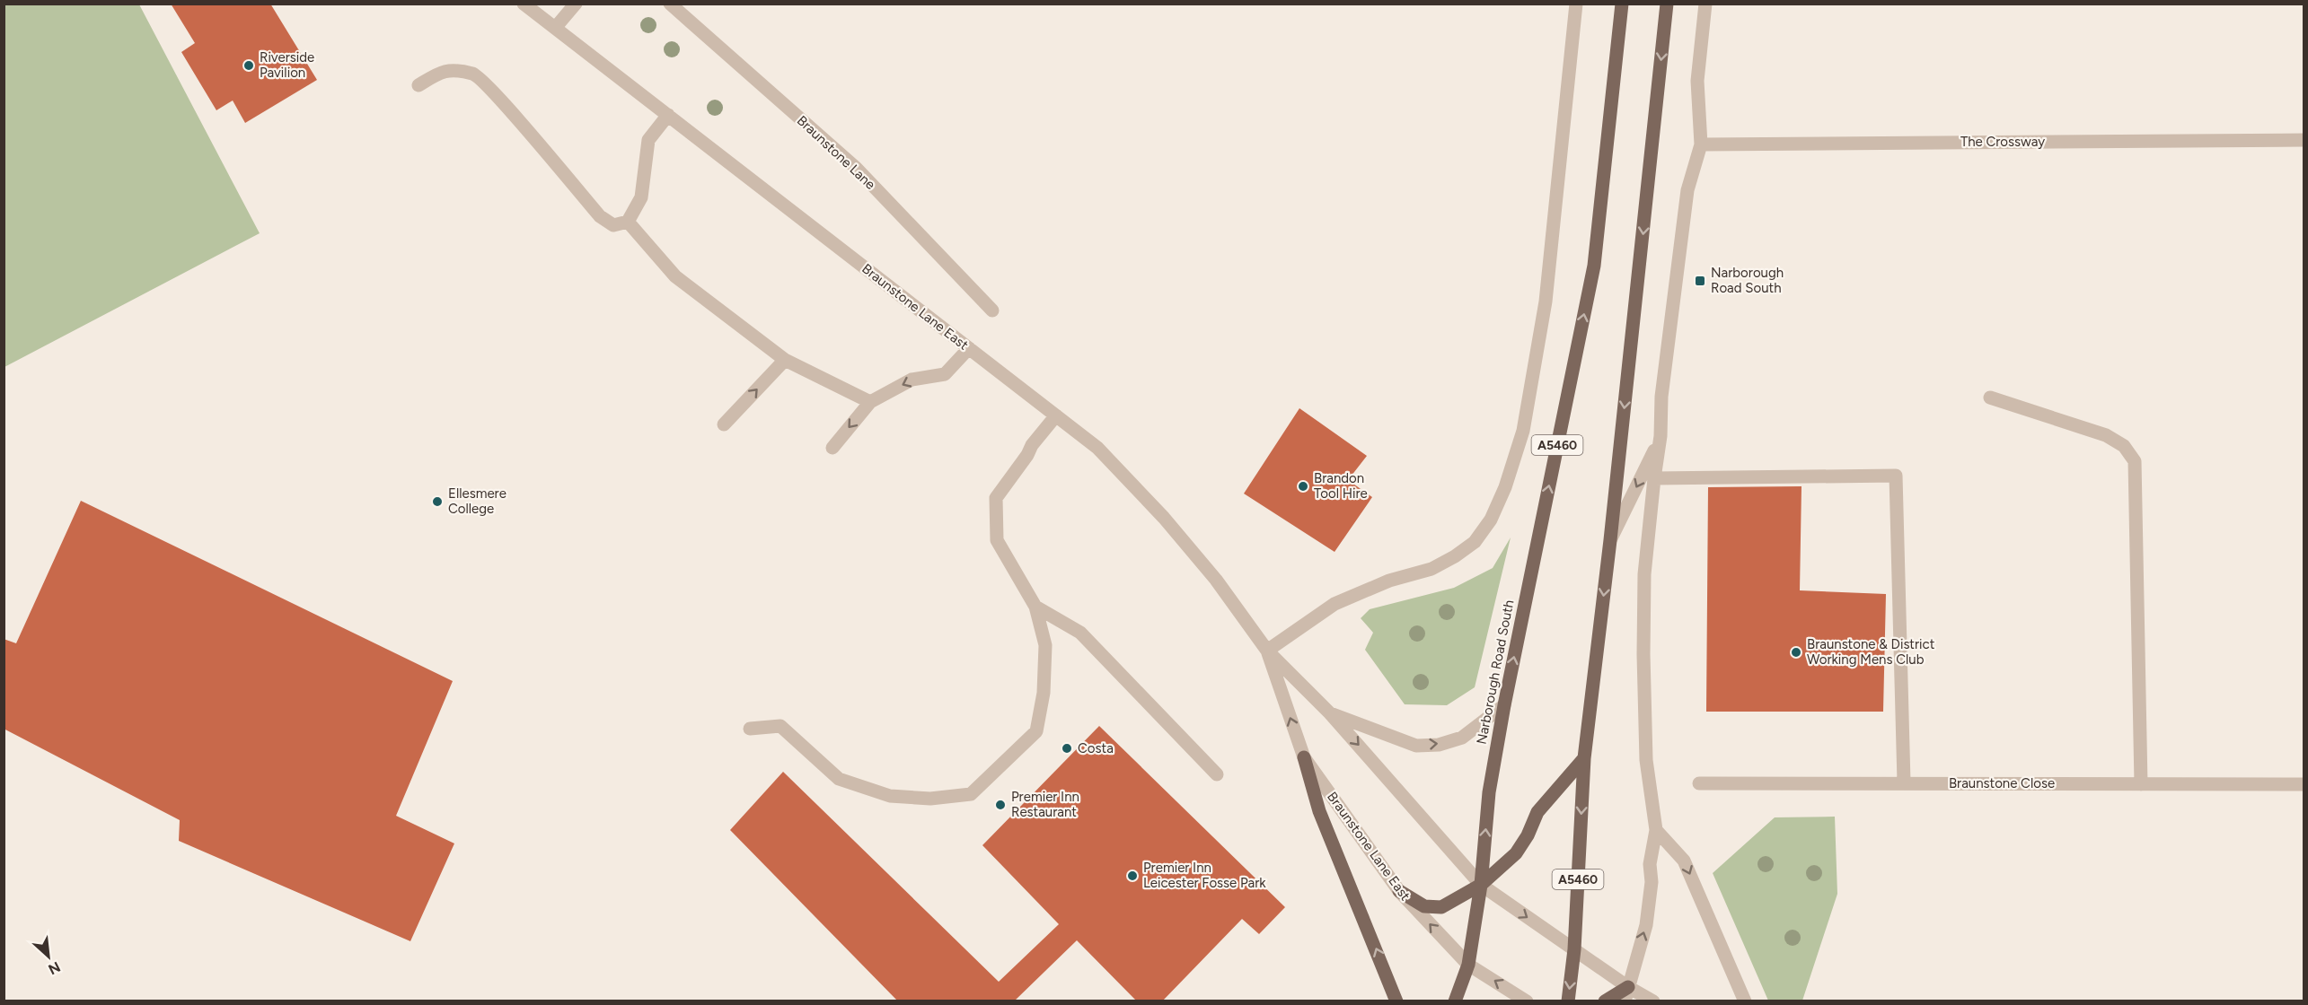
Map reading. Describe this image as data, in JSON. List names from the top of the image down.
{
  "streets": {
    "main road": ["A5460", "Narborough Road South"],
    "street": [
      "The Crossway",
      "Braunstone Lane",
      "Braunstone Lane East",
      "Braunstone Close"
    ]
  },
  "crossings": [
    ["Braunstone Lane East", "A5460"],
    ["Braunstone Lane East", "Narborough Road South"],
    ["A5460", "Narborough Road South"]
  ],
  "places": {
    "other": [
      "Riverside Pavilion",
      "Brandon Tool Hire",
      "Ellesmere College",
      "Braunstone & District Working Mens Club",
      "Costa",
      "Premier Inn Restaurant",
      "Premier Inn Leicester Fosse Park"
    ],
    "transit": ["Narborough Road South"]
  },
  "north": "bottom right"
}
